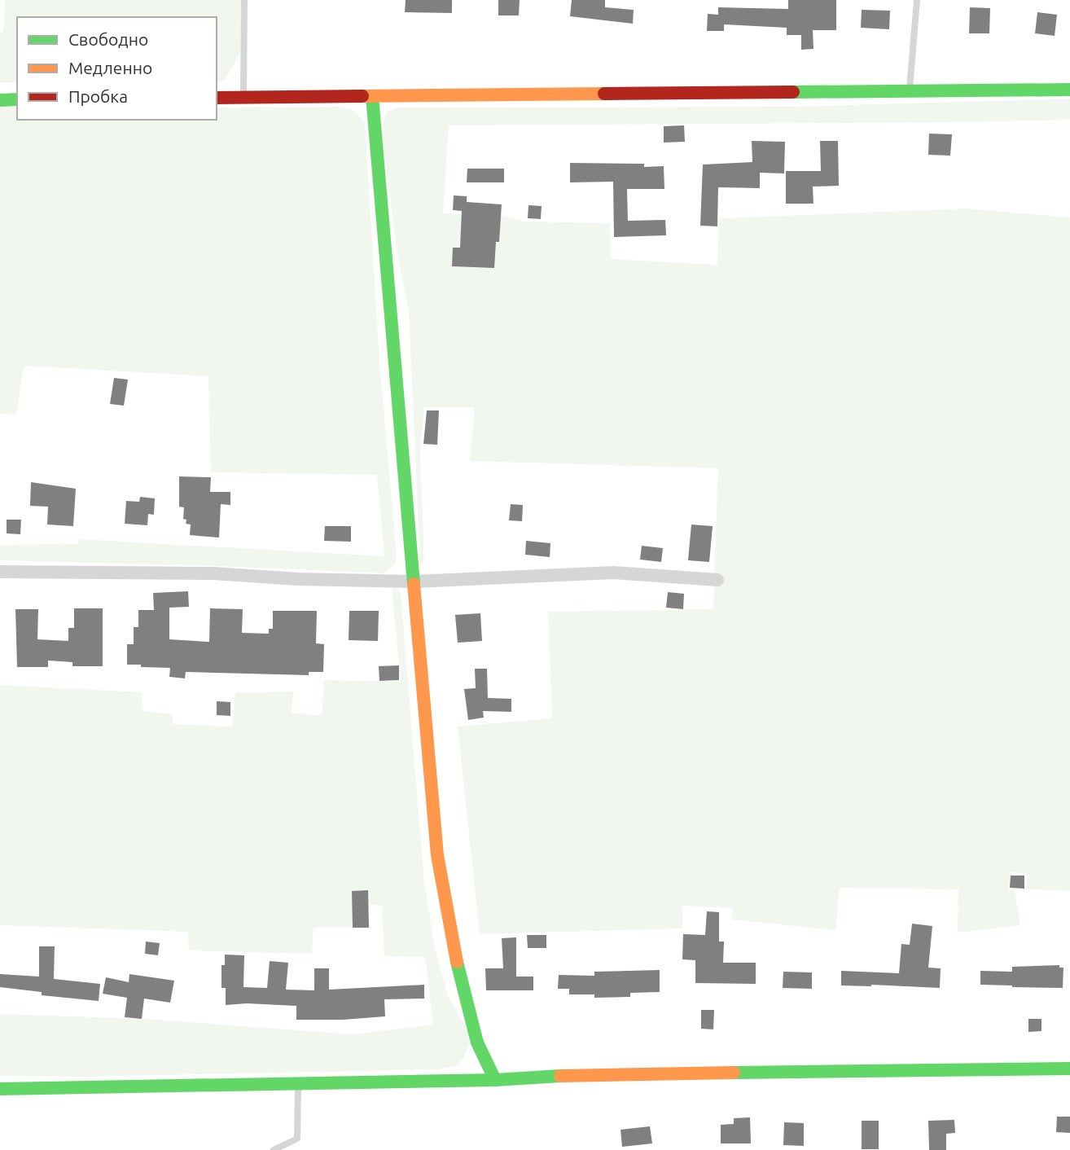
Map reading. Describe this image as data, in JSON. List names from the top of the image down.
{
  "legend": ["Свободно", "Медленно", "Пробка"]
}
